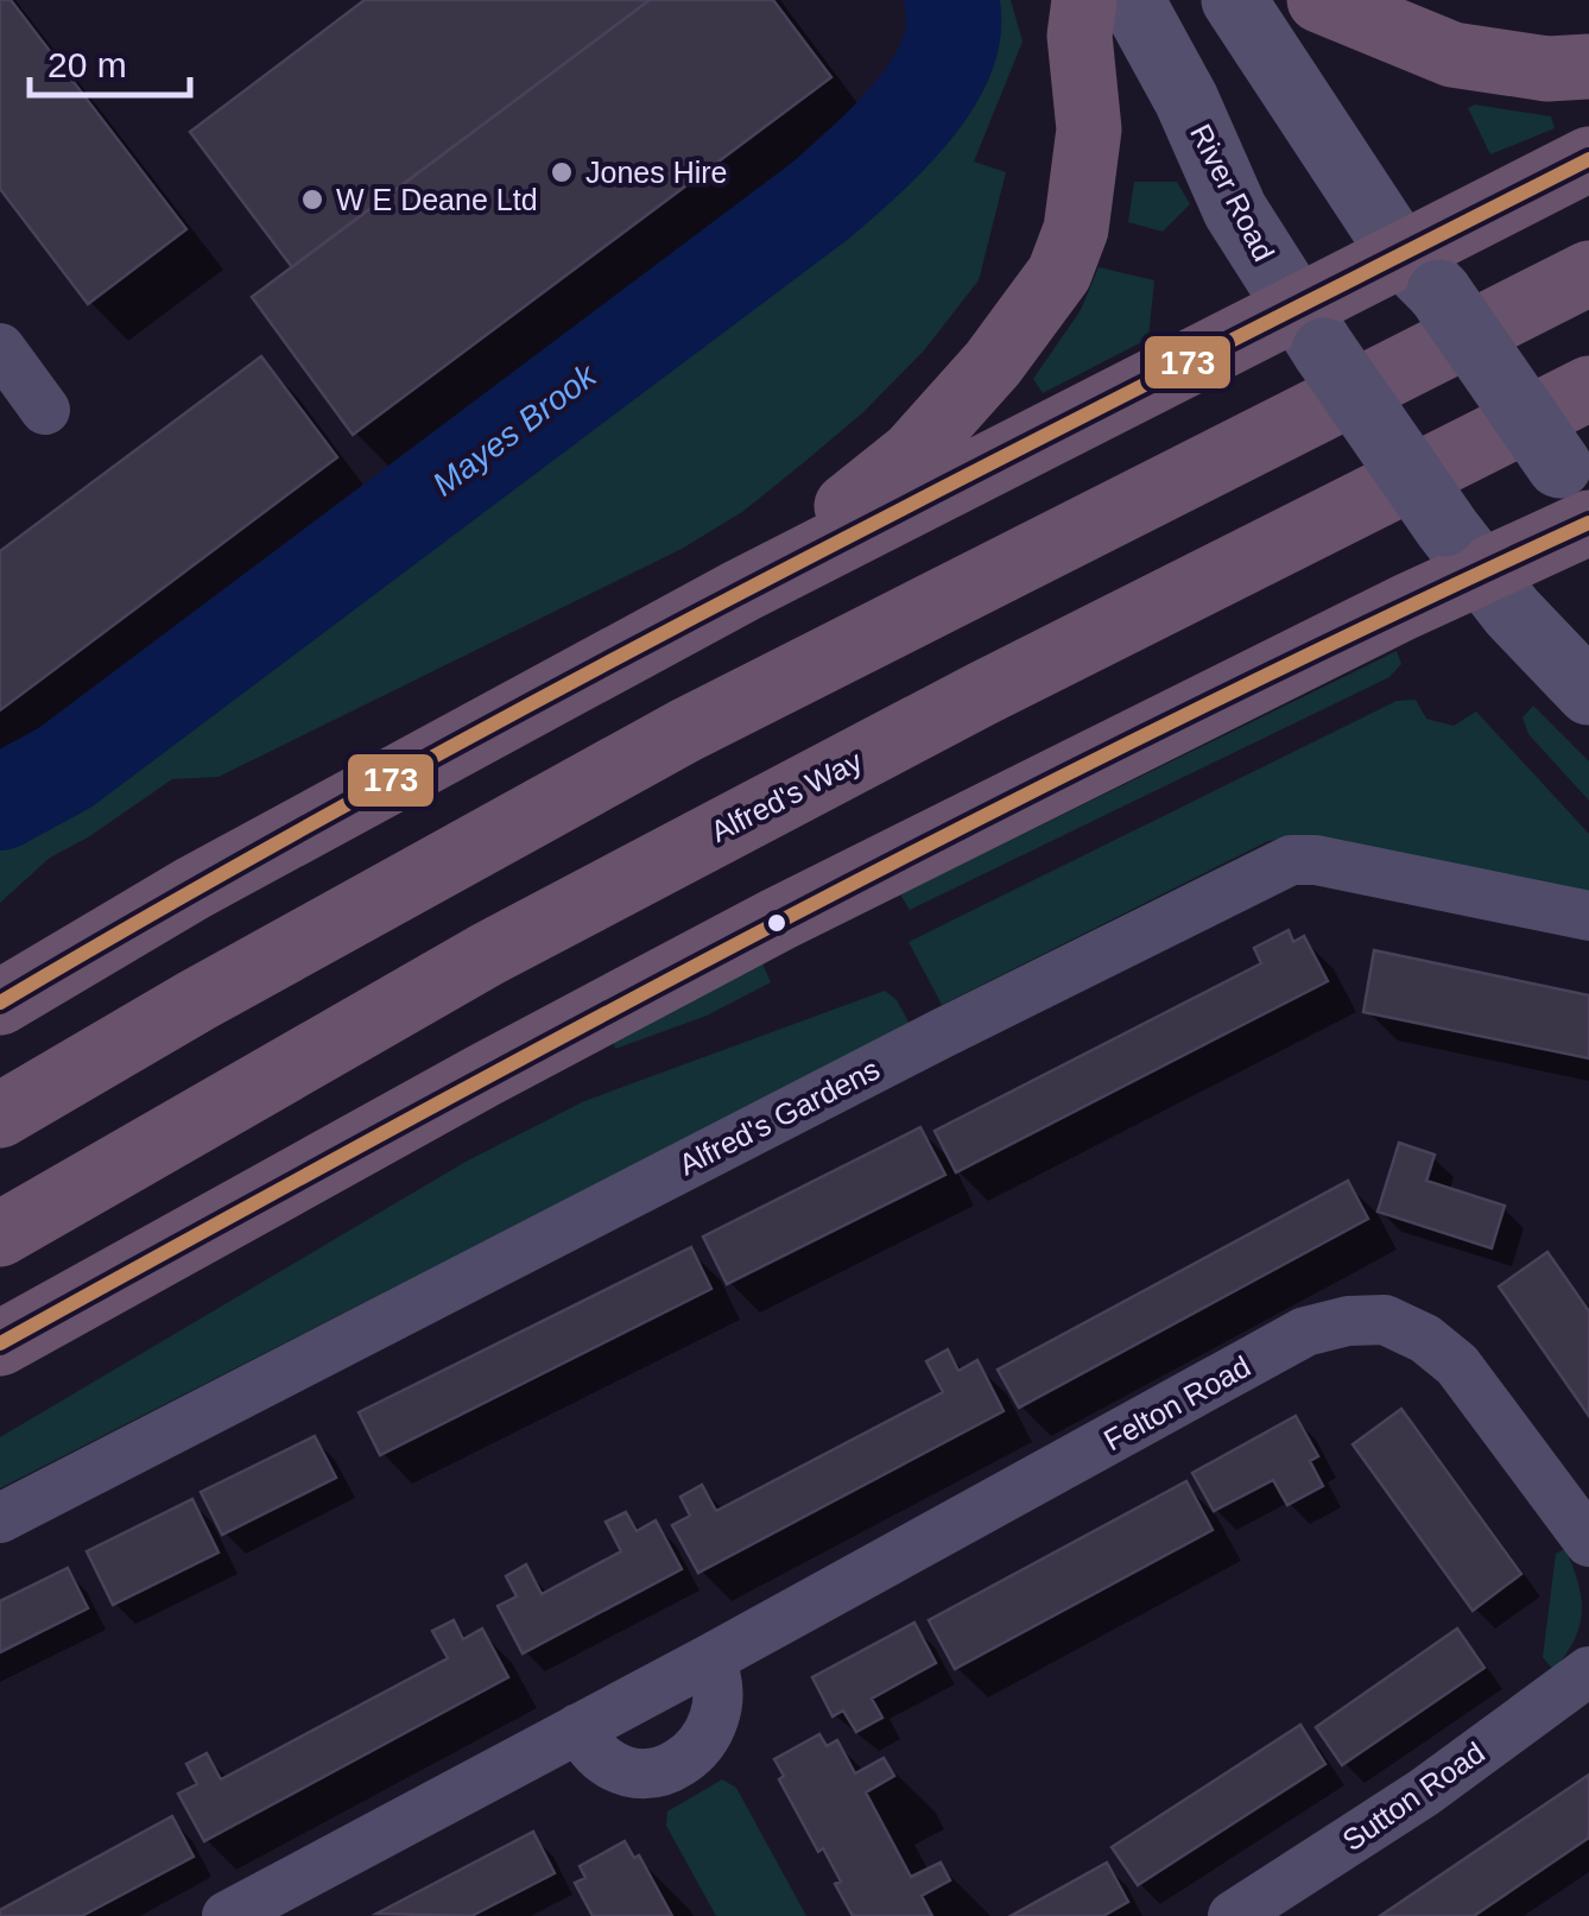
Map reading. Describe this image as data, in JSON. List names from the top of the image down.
{
  "streets": {
    "highway": ["Alfred's Way"],
    "street": [
      "River Road",
      "Alfred's Gardens",
      "Felton Road",
      "Sutton Road"
    ]
  },
  "water": ["Mayes Brook"],
  "places": ["Jones Hire", "W E Deane Ltd"],
  "lines": ["transit line 173"],
  "scale_bar": "20 m"
}
